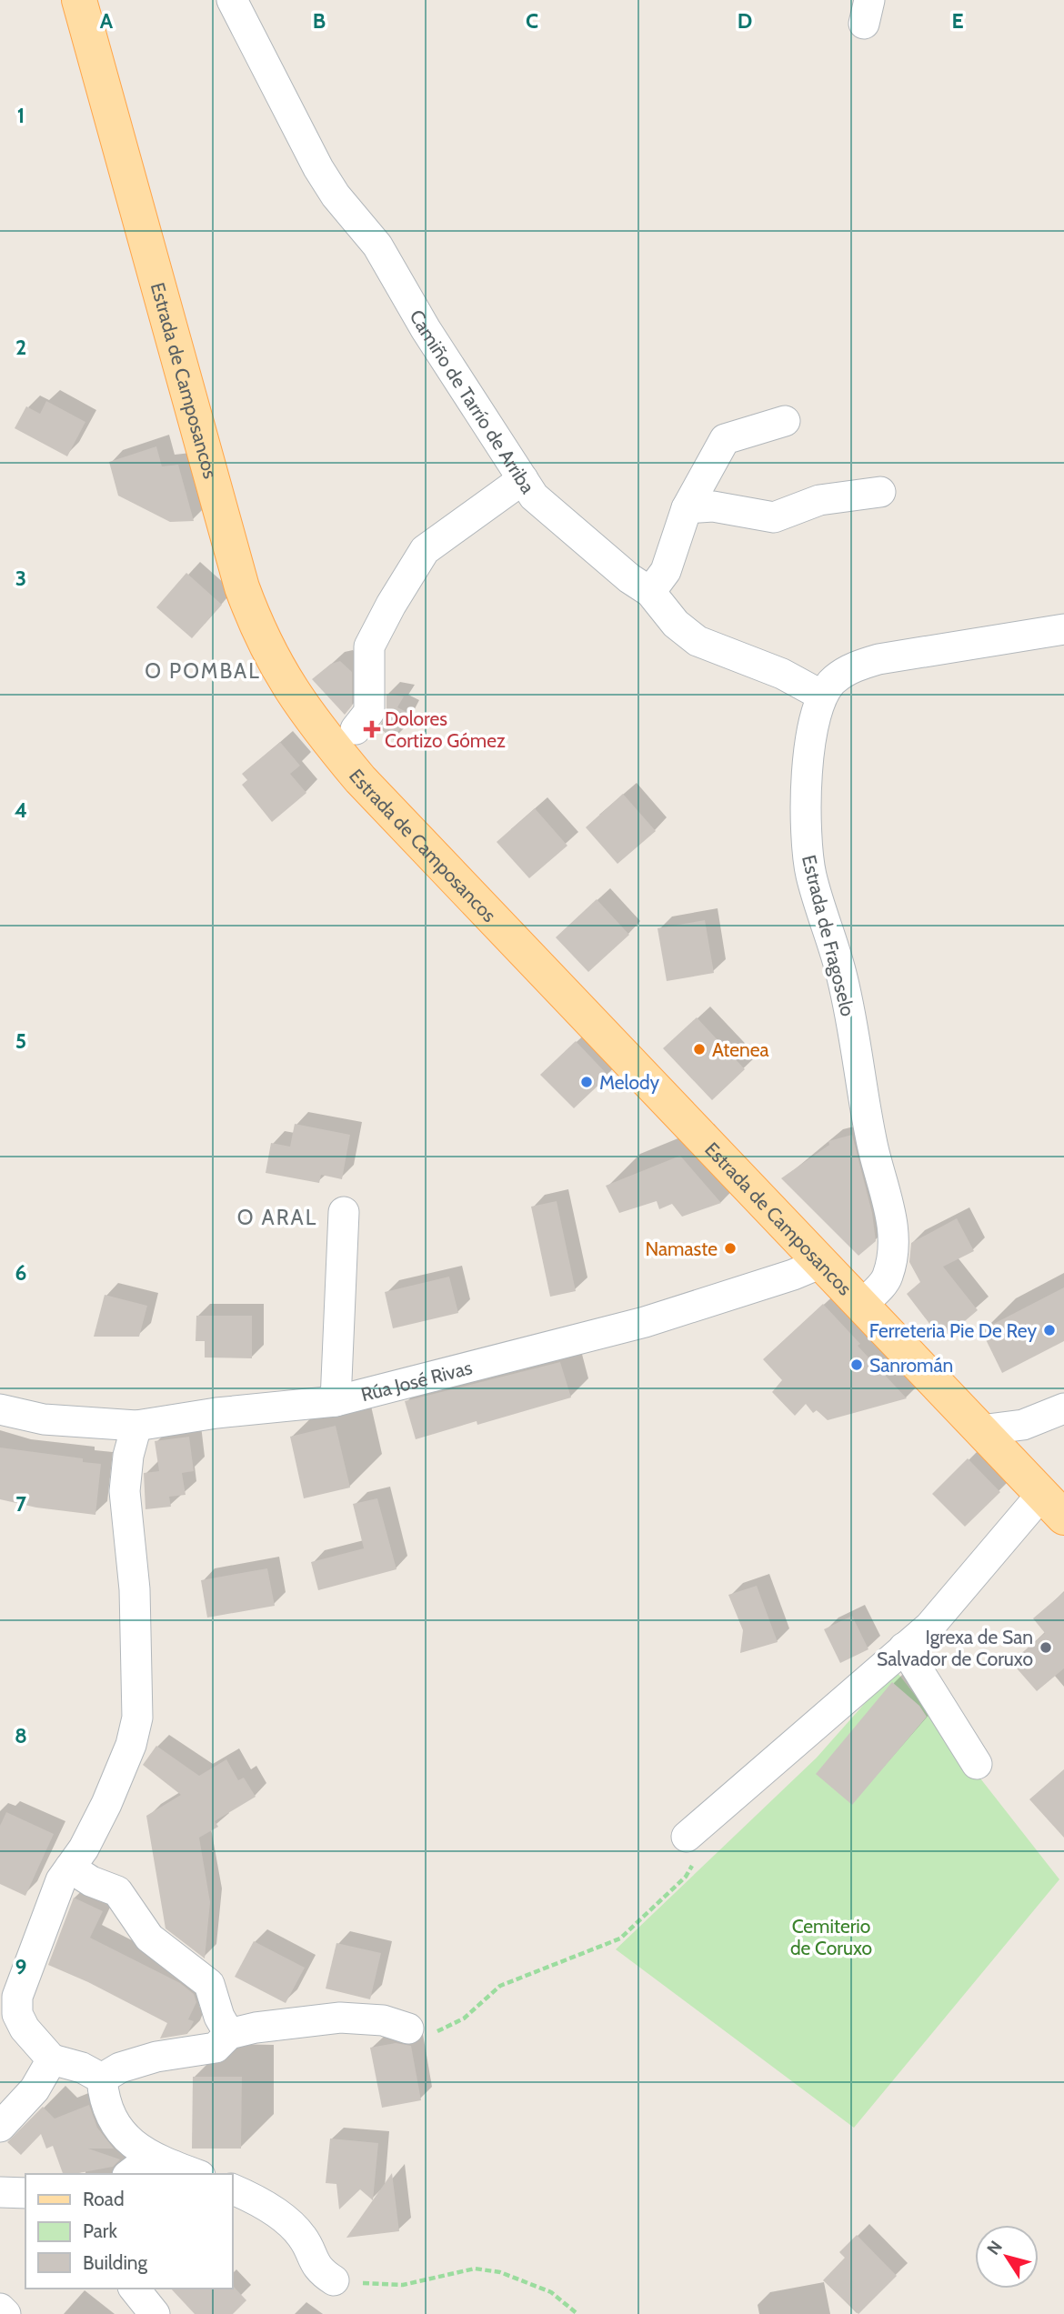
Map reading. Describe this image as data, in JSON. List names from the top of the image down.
{
  "streets": {
    "main road": ["Estrada de Camposancos"],
    "street": ["Camiño de Tarrío de Arriba", "Estrada de Fragoselo", "Rúa José Rivas"]
  },
  "crossings": [
    ["Estrada de Camposancos", "Estrada de Fragoselo"],
    ["Estrada de Camposancos", "Rúa José Rivas"],
    ["Camiño de Tarrío de Arriba", "Estrada de Fragoselo"]
  ],
  "districts": ["O POMBAL", "O ARAL"],
  "parks": ["Cemiterio de Coruxo"],
  "places": {
    "health": ["Dolores Cortizo Gómez"],
    "other": [
      "Atenea",
      "Melody",
      "Namaste",
      "Ferreteria Pie De Rey",
      "Sanromán",
      "Igrexa de San Salvador de Coruxo"
    ]
  },
  "legend": ["Road", "Park", "Building"],
  "north": "top left",
  "grid": {
    "columns": [
      "A",
      "B",
      "C",
      "D",
      "E"
    ],
    "rows": [
      "1",
      "2",
      "3",
      "4",
      "5",
      "6",
      "7",
      "8",
      "9"
    ]
  }
}
